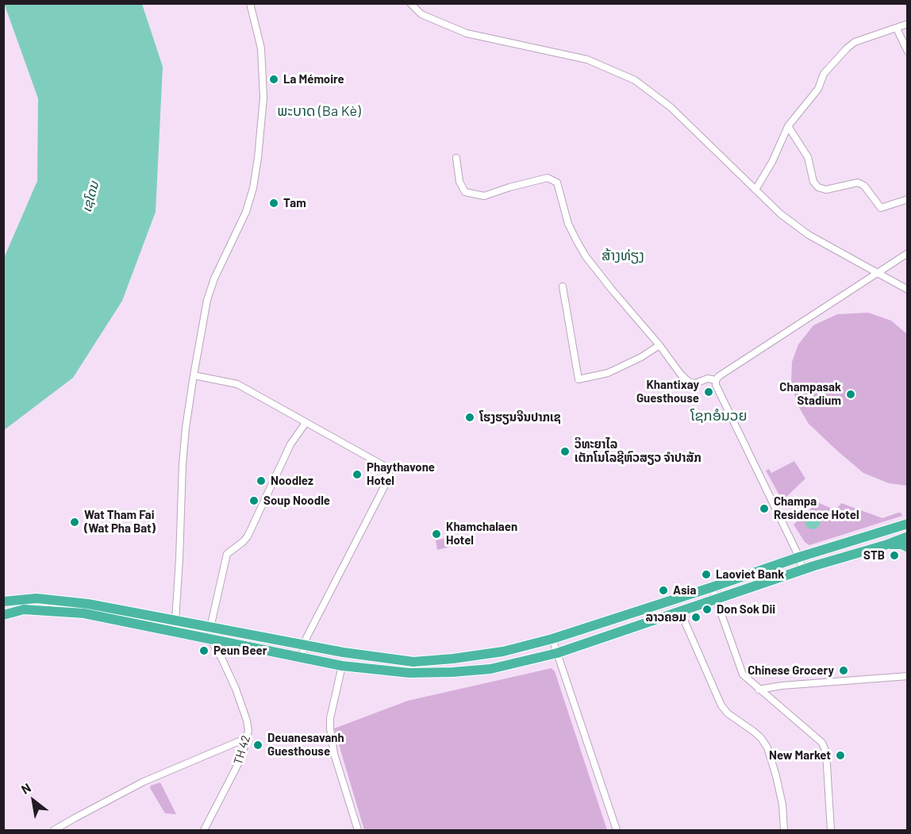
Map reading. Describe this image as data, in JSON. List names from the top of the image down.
{
  "streets": {
    "street": ["TH 42"]
  },
  "districts": ["ພະບາດ (Ba Kè)", "ສ້າງທ່ຽງ", "ໂຊກອໍນວຍ"],
  "water": ["ເຊໂດນ"],
  "places": [
    "La Mémoire",
    "Tam",
    "Khantixay Guesthouse",
    "Champasak Stadium",
    "ໂຮງຮຽນຈີນປາກເຊ",
    "ວິທະຍາໄລ ເຕັກໂນໂລຊີຫົວສຽວ ຈຳປາສັກ",
    "Phaythavone Hotel",
    "Noodlez",
    "Soup Noodle",
    "Champa Residence Hotel",
    "Wat Tham Fai (Wat Pha Bat)",
    "Khamchalaen Hotel",
    "STB",
    "Laoviet Bank",
    "Asia",
    "Don Sok Dii",
    "ລາວຄອມ",
    "Peun Beer",
    "Chinese Grocery",
    "Deuanesavanh Guesthouse",
    "New Market"
  ],
  "north": "top left"
}
